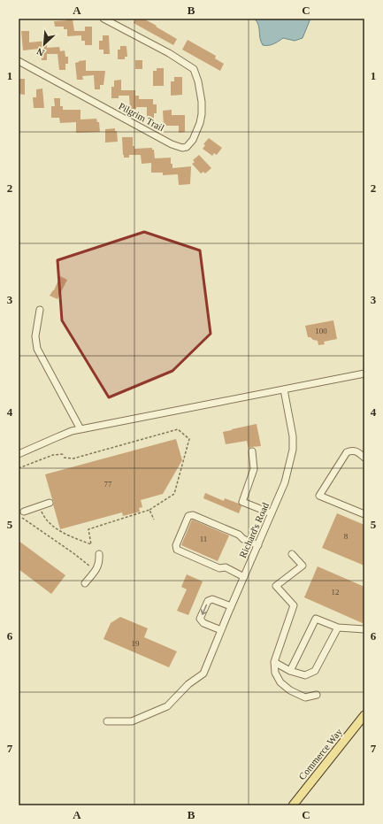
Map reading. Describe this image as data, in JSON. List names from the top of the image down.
{
  "streets": {
    "main road": ["Commerce Way"],
    "street": ["Pilgrim Trail", "Richard's Road"]
  },
  "house_numbers": [
    "100",
    "77",
    "8",
    "11",
    "12",
    "19"
  ],
  "north": "bottom left",
  "grid": {
    "columns": ["A", "B", "C"],
    "rows": [
      "1",
      "2",
      "3",
      "4",
      "5",
      "6",
      "7"
    ]
  }
}
